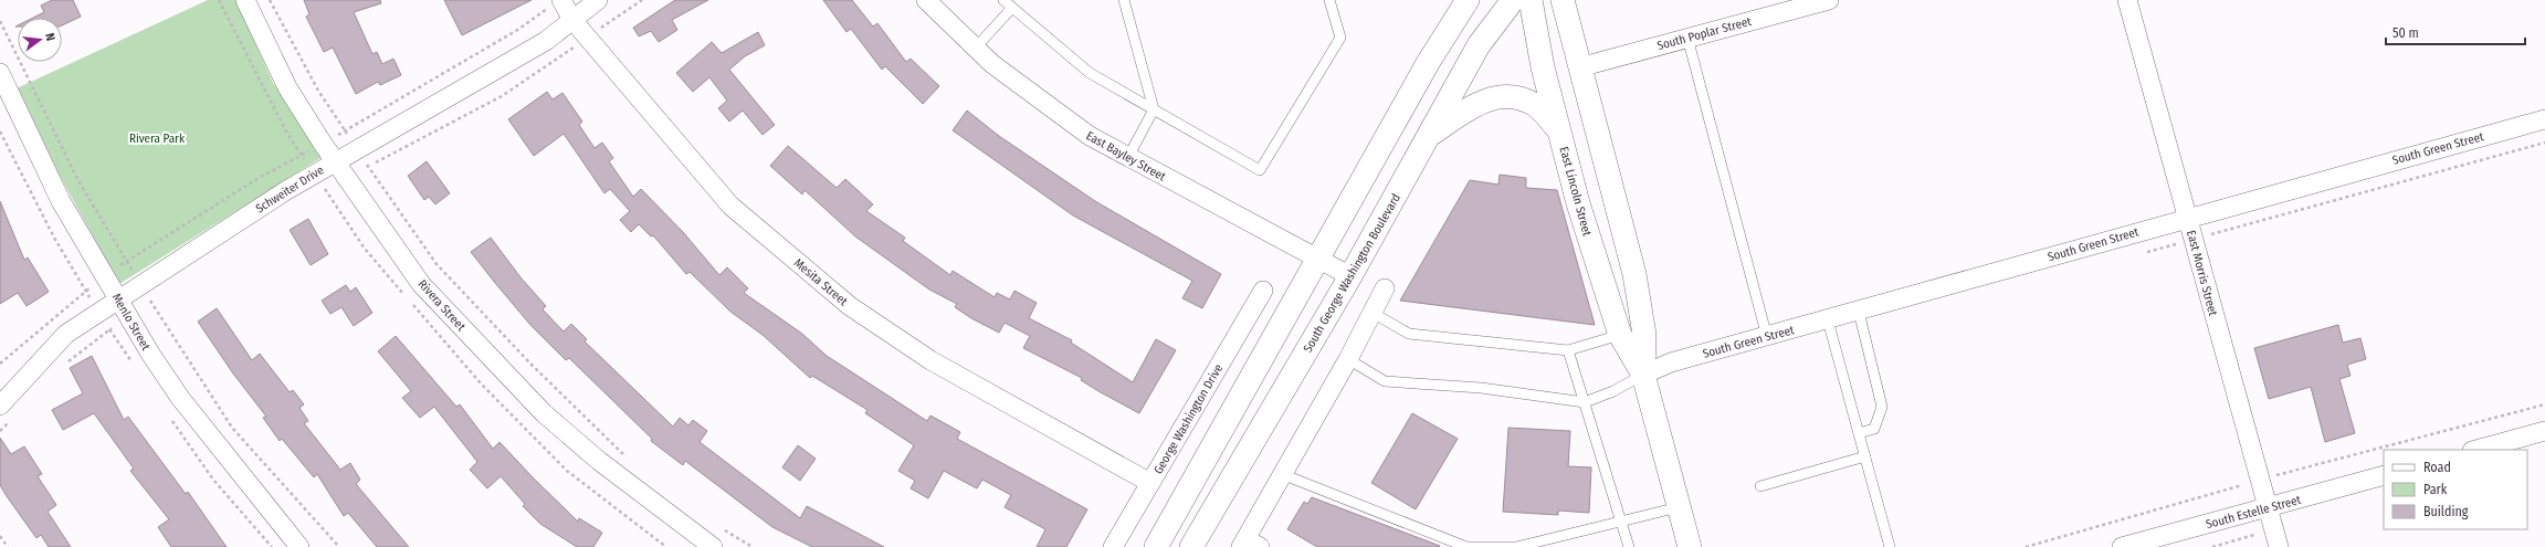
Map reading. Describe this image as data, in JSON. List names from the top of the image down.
{
  "streets": {
    "street": [
      "South Poplar Street",
      "South Green Street",
      "East Bayley Street",
      "Schweiter Drive",
      "East Lincoln Street",
      "South George Washington Boulevard",
      "East Morris Street",
      "Mesita Street",
      "Rivera Street",
      "Menlo Street",
      "George Washington Drive",
      "South Estelle Street"
    ]
  },
  "crossings": [
    ["South Poplar Street", "East Lincoln Street"],
    ["South Green Street", "East Lincoln Street"],
    ["South Green Street", "East Morris Street"],
    ["East Bayley Street", "South George Washington Boulevard"],
    ["Schweiter Drive", "Mesita Street"],
    ["Schweiter Drive", "Rivera Street"],
    ["Schweiter Drive", "Menlo Street"],
    ["East Morris Street", "South Estelle Street"],
    ["Mesita Street", "George Washington Drive"]
  ],
  "parks": ["Rivera Park"],
  "legend": ["Road", "Park", "Building"],
  "scale_bar": "50 m",
  "north": "right"
}
